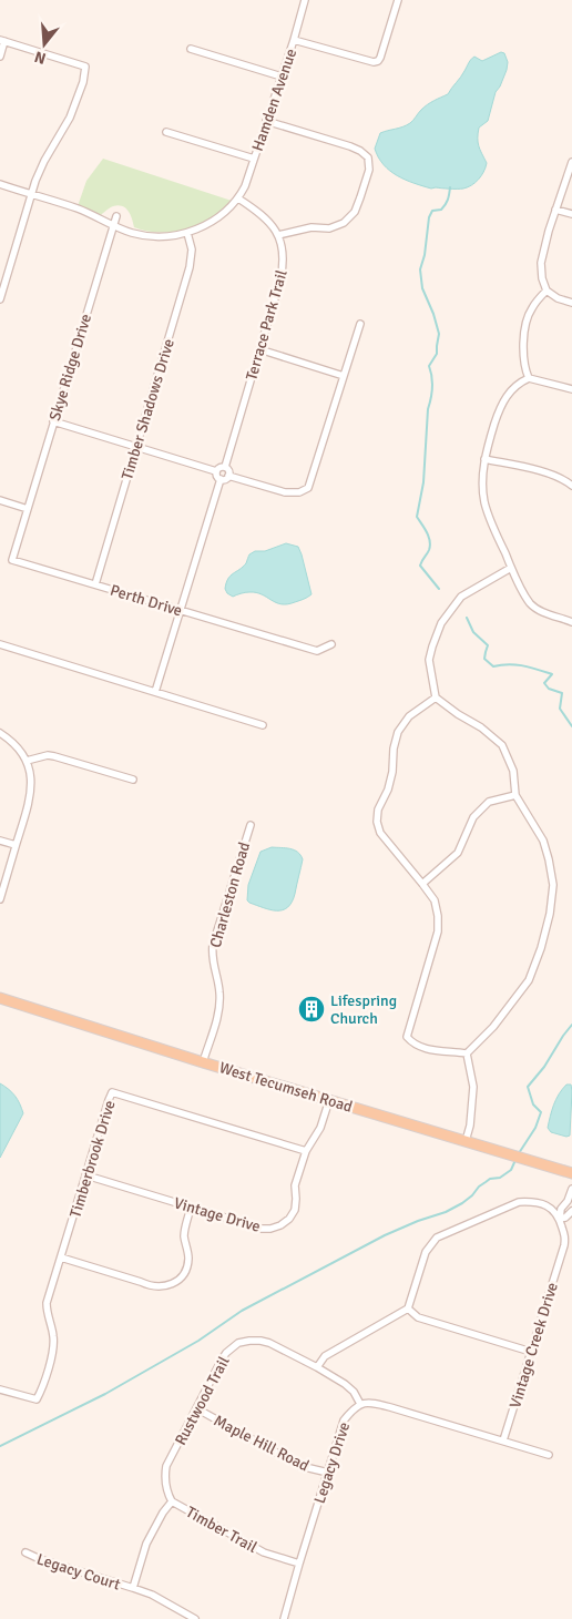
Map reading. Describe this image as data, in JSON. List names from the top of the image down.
{
  "streets": {
    "main road": ["West Tecumseh Road"],
    "street": [
      "Hamden Avenue",
      "Terrace Park Trail",
      "Skye Ridge Drive",
      "Timber Shadows Drive",
      "Perth Drive",
      "Charleston Road",
      "Timberbrook Drive",
      "Vintage Drive",
      "Vintage Creek Drive",
      "Rustwood Trail",
      "Maple Hill Road",
      "Legacy Drive",
      "Timber Trail",
      "Legacy Court"
    ]
  },
  "crossings": [
    ["Skye Ridge Drive", "Perth Drive"],
    ["Timber Shadows Drive", "Perth Drive"],
    ["Charleston Road", "West Tecumseh Road"],
    ["West Tecumseh Road", "Vintage Drive"],
    ["Timberbrook Drive", "Vintage Drive"],
    ["Vintage Creek Drive", "Legacy Drive"],
    ["Rustwood Trail", "Maple Hill Road"],
    ["Rustwood Trail", "Legacy Drive"],
    ["Rustwood Trail", "Timber Trail"],
    ["Maple Hill Road", "Legacy Drive"],
    ["Legacy Drive", "Timber Trail"],
    ["Timber Trail", "Legacy Court"]
  ],
  "places": {
    "building": ["Lifespring Church"]
  },
  "north": "bottom"
}
